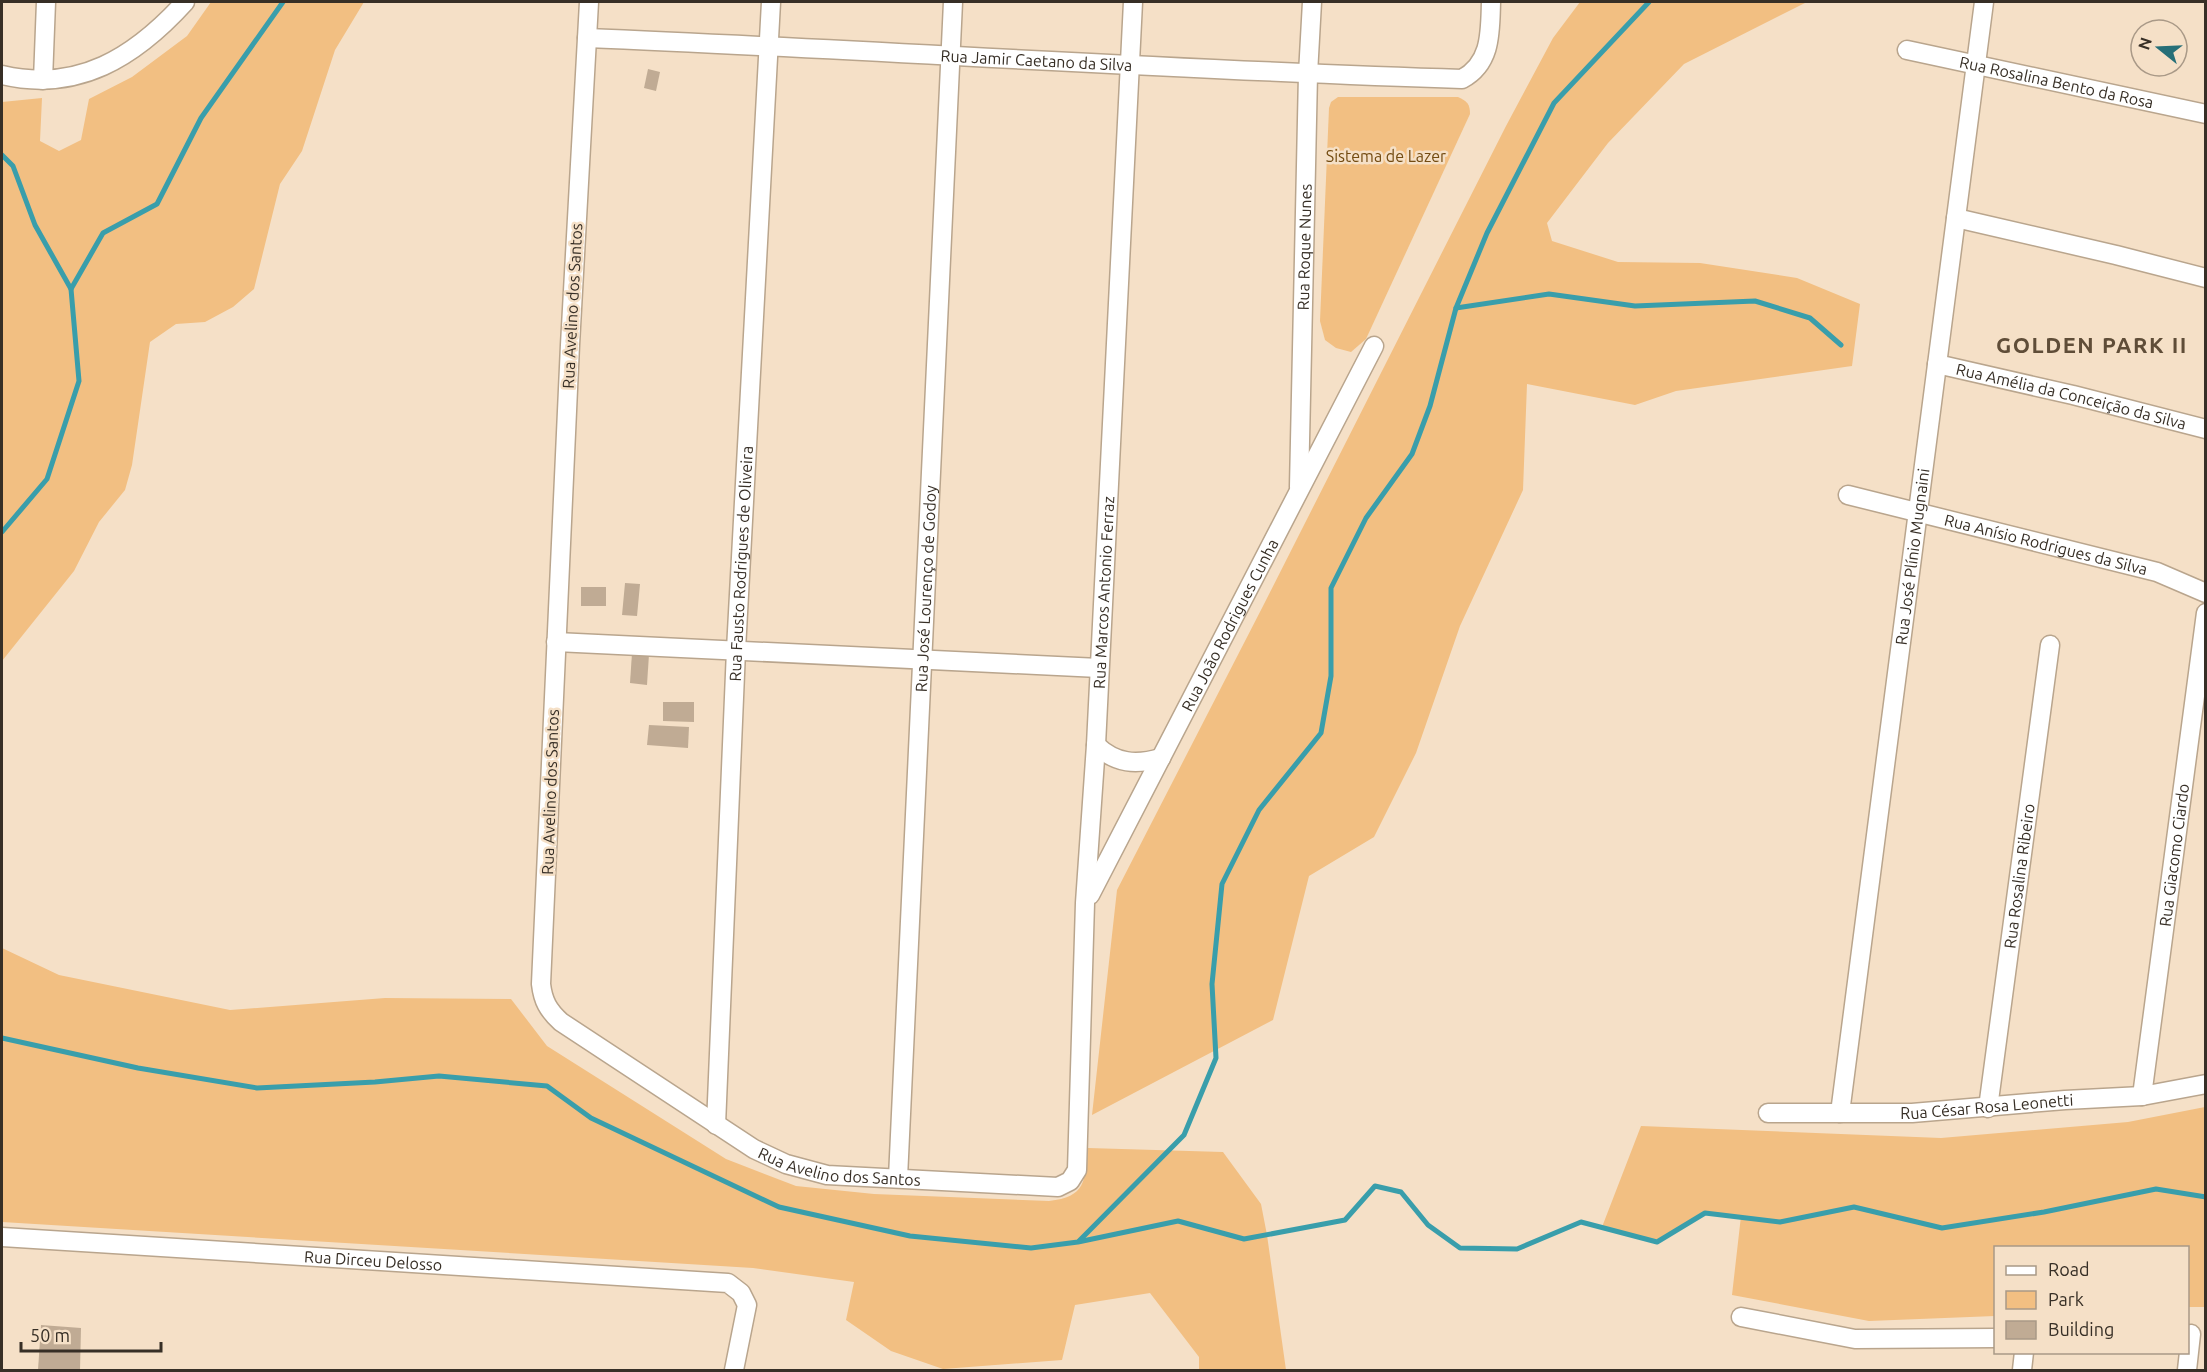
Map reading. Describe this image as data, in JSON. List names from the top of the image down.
{
  "streets": {
    "street": [
      "Rua Jamir Caetano da Silva",
      "Rua Rosalina Bento da Rosa",
      "Rua Roque Nunes",
      "Rua Avelino dos Santos",
      "Rua Amélia da Conceição da Silva",
      "Rua Anísio Rodrigues da Silva",
      "Rua José Plínio Mugnaini",
      "Rua Fausto Rodrigues de Oliveira",
      "Rua José Lourenço de Godoy",
      "Rua Marcos Antonio Ferraz",
      "Rua João Rodrigues Cunha",
      "Rua Giacomo Ciardo",
      "Rua Rosalina Ribeiro",
      "Rua César Rosa Leonetti",
      "Rua Dirceu Delosso"
    ]
  },
  "crossings": [
    ["Rua Jamir Caetano da Silva", "Rua Roque Nunes"],
    ["Rua Jamir Caetano da Silva", "Rua Avelino dos Santos"],
    ["Rua Jamir Caetano da Silva", "Rua Fausto Rodrigues de Oliveira"],
    ["Rua Jamir Caetano da Silva", "Rua José Lourenço de Godoy"],
    ["Rua Jamir Caetano da Silva", "Rua Marcos Antonio Ferraz"],
    ["Rua Rosalina Bento da Rosa", "Rua José Plínio Mugnaini"],
    ["Rua Roque Nunes", "Rua João Rodrigues Cunha"],
    ["Rua Avelino dos Santos", "Rua Fausto Rodrigues de Oliveira"],
    ["Rua Avelino dos Santos", "Rua José Lourenço de Godoy"],
    ["Rua Avelino dos Santos", "Rua Marcos Antonio Ferraz"],
    ["Rua Amélia da Conceição da Silva", "Rua José Plínio Mugnaini"],
    ["Rua Anísio Rodrigues da Silva", "Rua José Plínio Mugnaini"],
    ["Rua José Plínio Mugnaini", "Rua César Rosa Leonetti"],
    ["Rua Marcos Antonio Ferraz", "Rua João Rodrigues Cunha"],
    ["Rua Giacomo Ciardo", "Rua César Rosa Leonetti"],
    ["Rua Rosalina Ribeiro", "Rua César Rosa Leonetti"]
  ],
  "districts": ["GOLDEN PARK II"],
  "parks": ["Sistema de Lazer"],
  "legend": ["Road", "Park", "Building"],
  "scale_bar": "50 m",
  "north": "left"
}
